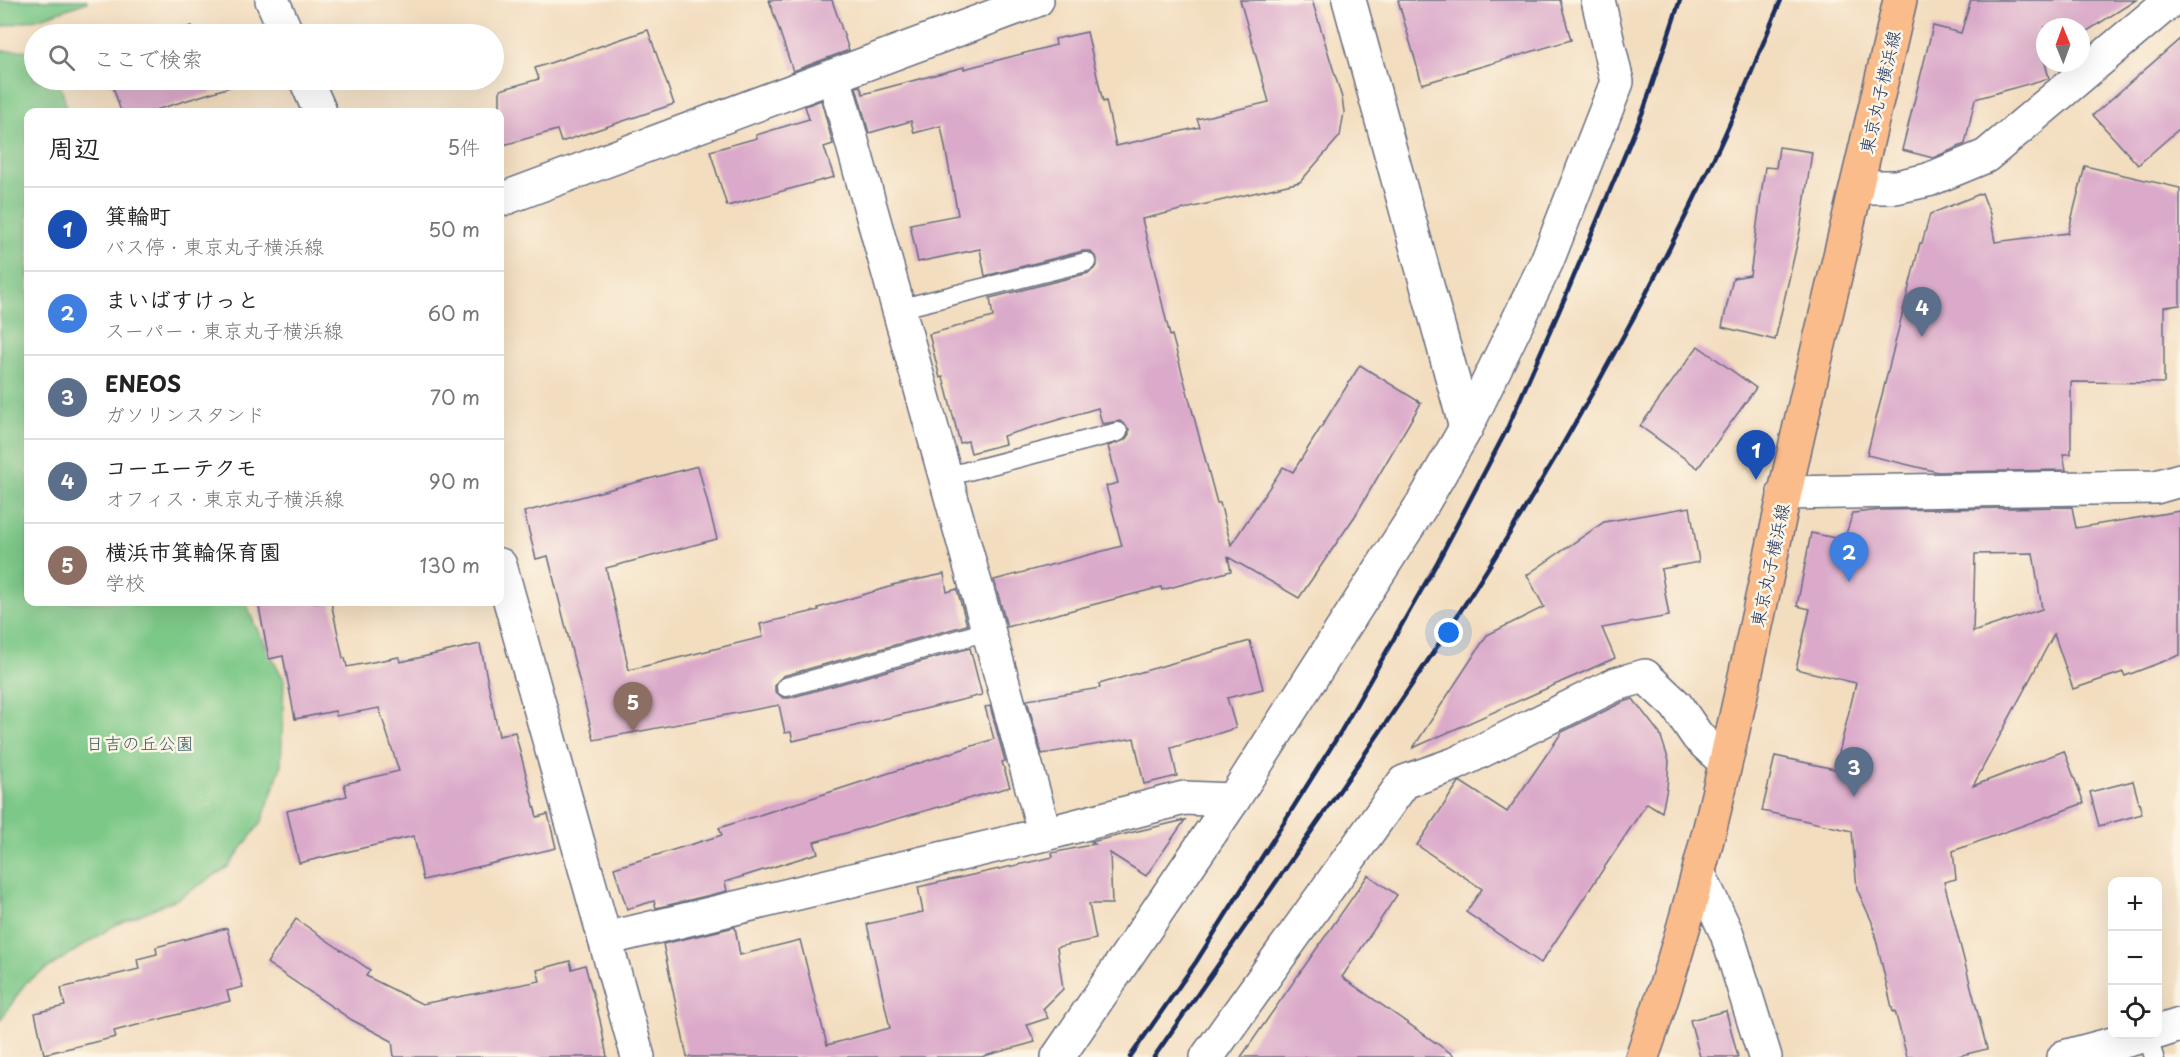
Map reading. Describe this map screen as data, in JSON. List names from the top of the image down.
{
  "streets": {
    "main road": ["東京丸子横浜線"]
  },
  "parks": ["日吉の丘公園"],
  "north": "top",
  "page": {
    "search": "ここで検索",
    "heading": ["周辺", "5件"],
    "list": [
      {
        "mark": "1",
        "name": "箕輪町",
        "note": "バス停 · 東京丸子横浜線",
        "value": "50 m"
      },
      {
        "mark": "2",
        "name": "まいばすけっと",
        "note": "スーパー · 東京丸子横浜線",
        "value": "60 m"
      },
      {
        "mark": "3",
        "name": "ENEOS",
        "note": "ガソリンスタンド",
        "value": "70 m"
      },
      {
        "mark": "4",
        "name": "コーエーテクモ",
        "note": "オフィス · 東京丸子横浜線",
        "value": "90 m"
      },
      {
        "mark": "5",
        "name": "横浜市箕輪保育園",
        "note": "学校",
        "value": "130 m"
      }
    ],
    "pins": [
      "4",
      "1",
      "2",
      "5",
      "3"
    ],
    "map_buttons": ["+", "−"]
  }
}
